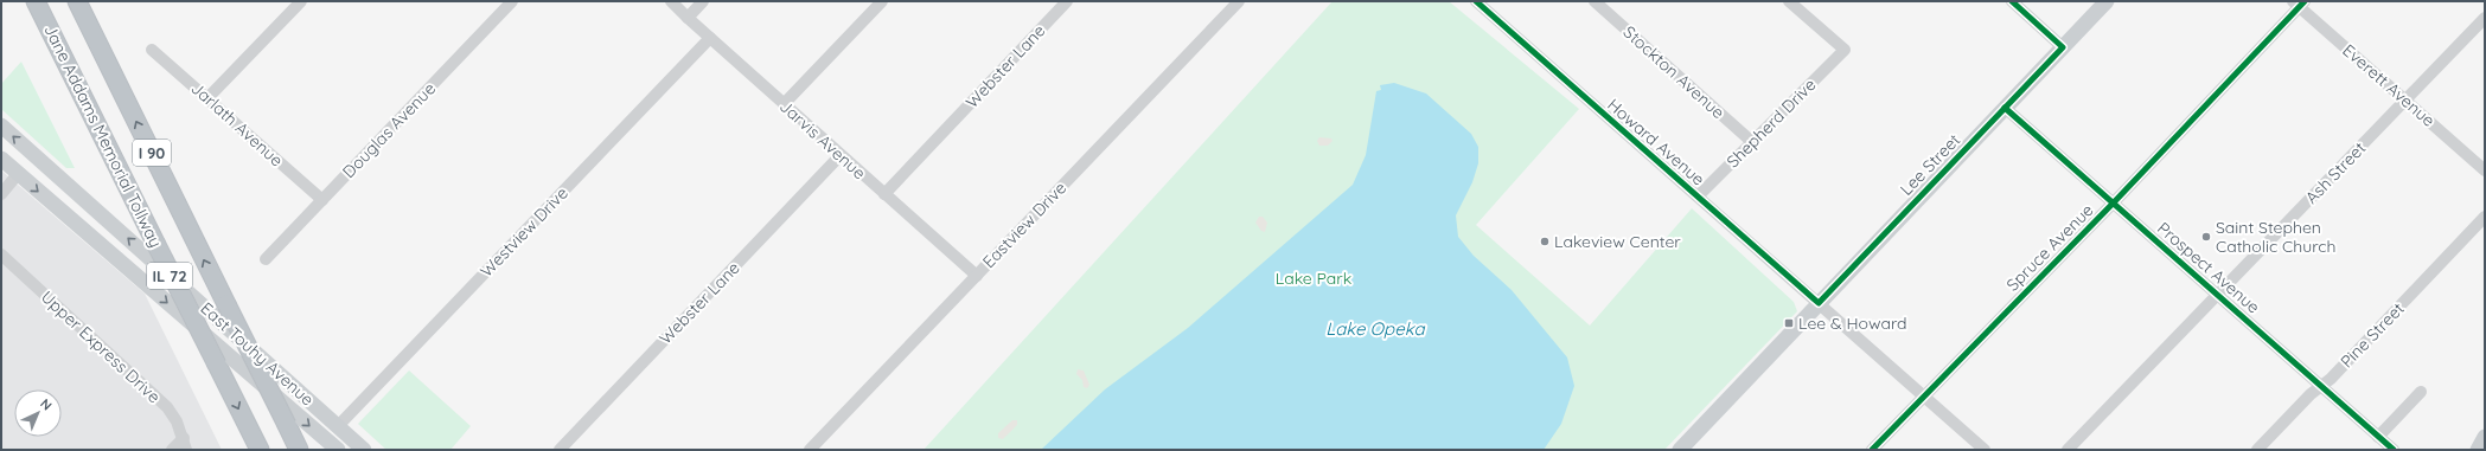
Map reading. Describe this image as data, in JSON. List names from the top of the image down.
{
  "streets": {
    "highway": ["Jane Addams Memorial Tollway", "I 90"],
    "main road": ["Lee Street", "IL 72", "East Touhy Avenue"],
    "street": [
      "Webster Lane",
      "Stockton Avenue",
      "Everett Avenue",
      "Shepherd Drive",
      "Jarlath Avenue",
      "Douglas Avenue",
      "Jarvis Avenue",
      "Howard Avenue",
      "Ash Street",
      "Eastview Drive",
      "Westview Drive",
      "Spruce Avenue",
      "Prospect Avenue",
      "Pine Street",
      "Upper Express Drive"
    ]
  },
  "crossings": [
    ["Webster Lane", "Jarvis Avenue"],
    ["Stockton Avenue", "Shepherd Drive"],
    ["Everett Avenue", "Ash Street"],
    ["Everett Avenue", "Spruce Avenue"],
    ["Shepherd Drive", "Howard Avenue"],
    ["Jarlath Avenue", "Douglas Avenue"],
    ["Jarvis Avenue", "Eastview Drive"],
    ["Jarvis Avenue", "Westview Drive"],
    ["Howard Avenue", "Lee Street"],
    ["Howard Avenue", "Spruce Avenue"],
    ["Lee Street", "Prospect Avenue"],
    ["Ash Street", "Prospect Avenue"],
    ["Westview Drive", "East Touhy Avenue"],
    ["Spruce Avenue", "Prospect Avenue"],
    ["Prospect Avenue", "Pine Street"]
  ],
  "water": ["Lake Opeka"],
  "parks": ["Lake Park"],
  "places": {
    "other": ["Saint Stephen Catholic Church", "Lakeview Center"],
    "transit": ["Lee & Howard"]
  },
  "north": "top right"
}
